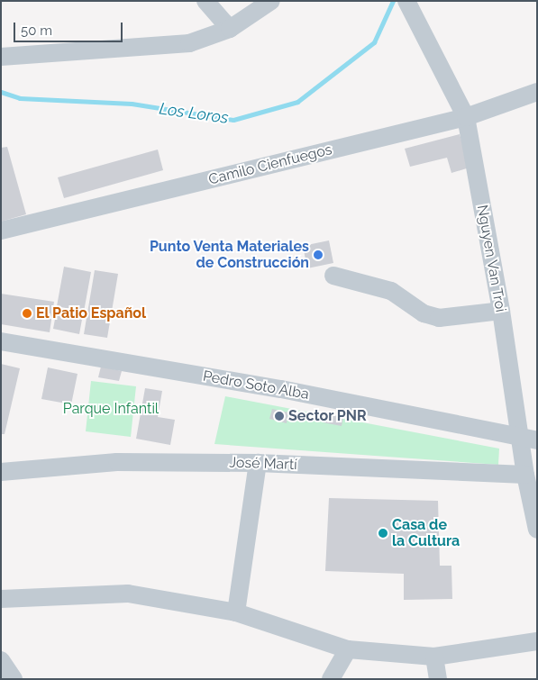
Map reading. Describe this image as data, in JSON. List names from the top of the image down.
{
  "streets": {
    "street": [
      "Camilo Cienfuegos",
      "Nguyen Van Troi",
      "Pedro Soto Alba",
      "José Martí"
    ]
  },
  "crossings": [
    ["Camilo Cienfuegos", "Nguyen Van Troi"],
    ["Nguyen Van Troi", "Pedro Soto Alba"],
    ["Nguyen Van Troi", "José Martí"]
  ],
  "water": ["Los Loros"],
  "parks": ["Parque Infantil"],
  "places": [
    "Punto Venta Materiales de Construcción",
    "El Patio Español",
    "Sector PNR",
    "Casa de la Cultura"
  ],
  "scale_bar": "50 m"
}
